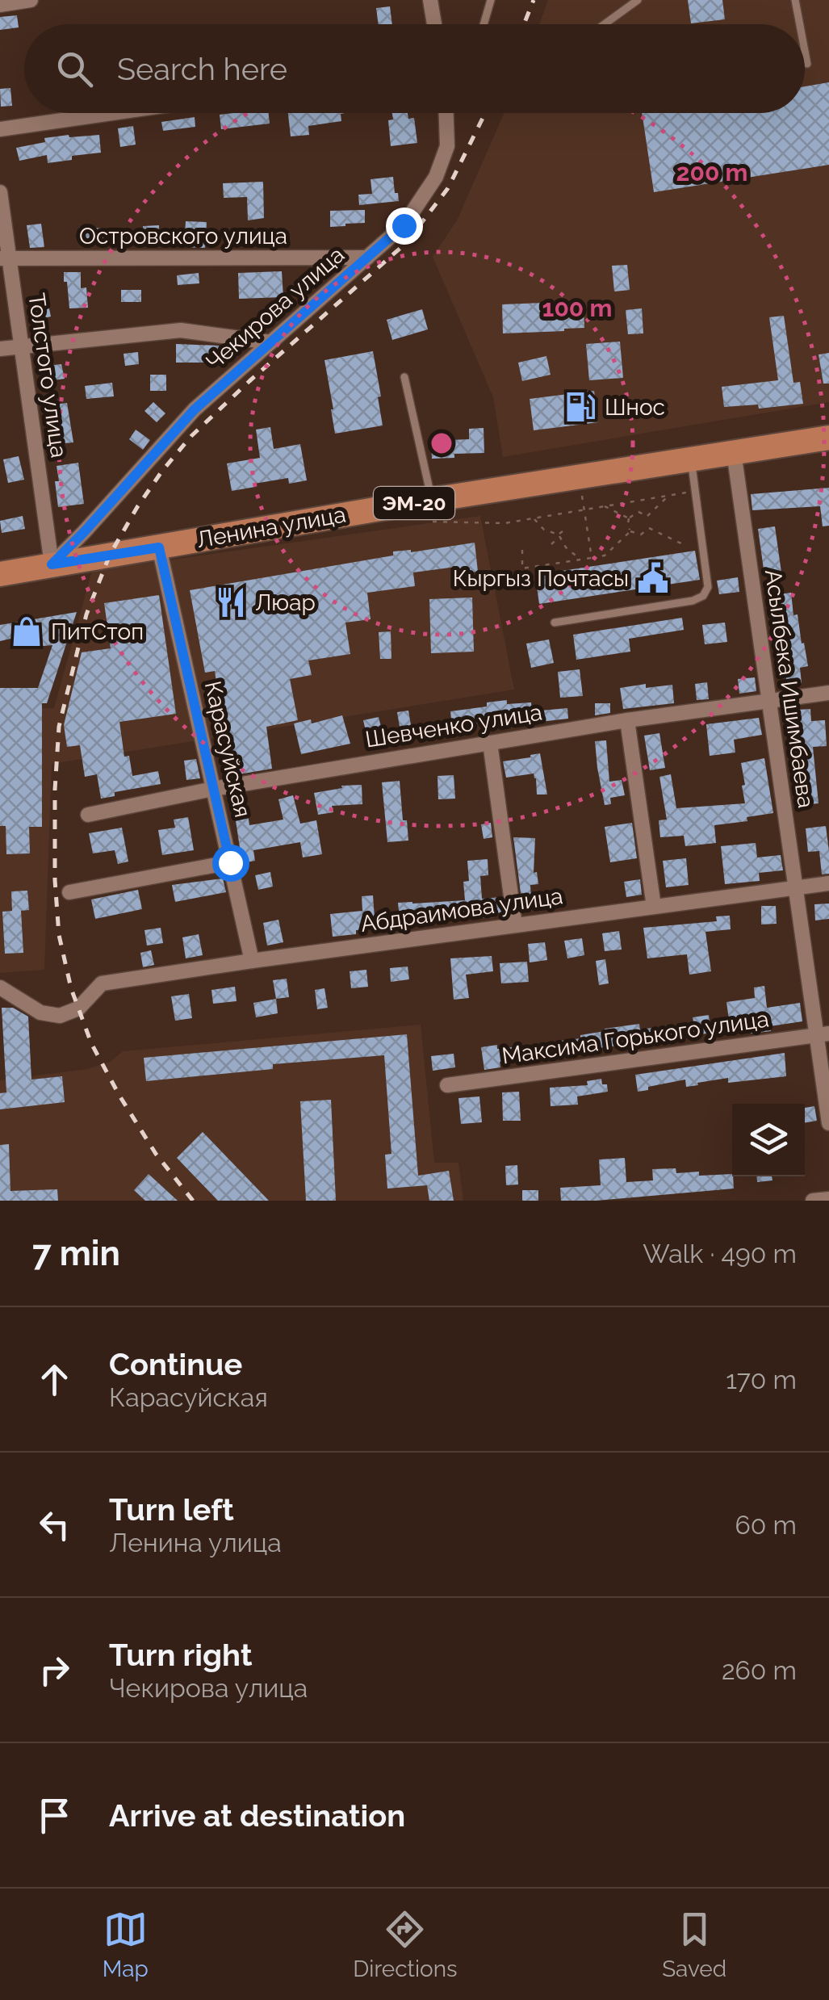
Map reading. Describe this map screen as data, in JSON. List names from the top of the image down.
{
  "streets": {
    "main road": ["ЭМ-20", "Ленина улица"],
    "street": [
      "Островского улица",
      "Чекирова улица",
      "Толстого улица",
      "Асылбека Ишимбаева",
      "Шевченко улица",
      "Карасуйская",
      "Абдраимова улица",
      "Максима Горького улица"
    ]
  },
  "crossings": [
    ["Островского улица", "Чекирова улица"],
    ["Островского улица", "Толстого улица"],
    ["Чекирова улица", "Толстого улица"],
    ["Чекирова улица", "Ленина улица"],
    ["Толстого улица", "Ленина улица"],
    ["Ленина улица", "Асылбека Ишимбаева"],
    ["Ленина улица", "Карасуйская"],
    ["Асылбека Ишимбаева", "Шевченко улица"],
    ["Асылбека Ишимбаева", "Абдраимова улица"],
    ["Асылбека Ишимбаева", "Максима Горького улица"],
    ["Шевченко улица", "Карасуйская"],
    ["Карасуйская", "Абдраимова улица"]
  ],
  "places": {
    "fuel station": ["Шнос"],
    "public building": ["Кыргыз Почтасы"],
    "restaurant": ["Люар"],
    "shop": ["ПитСтоп"]
  },
  "page": {
    "search": "Search here",
    "heading": ["7 min", "Walk · 490 m"],
    "list": [
      ["Continue", "Карасуйская", "170 m"],
      ["Turn left", "Ленина улица", "60 m"],
      ["Turn right", "Чекирова улица", "260 m"],
      "Arrive at destination"
    ],
    "nav": ["Map", "Directions", "Saved"]
  },
  "rings": ["200 m", "100 m"]
}
